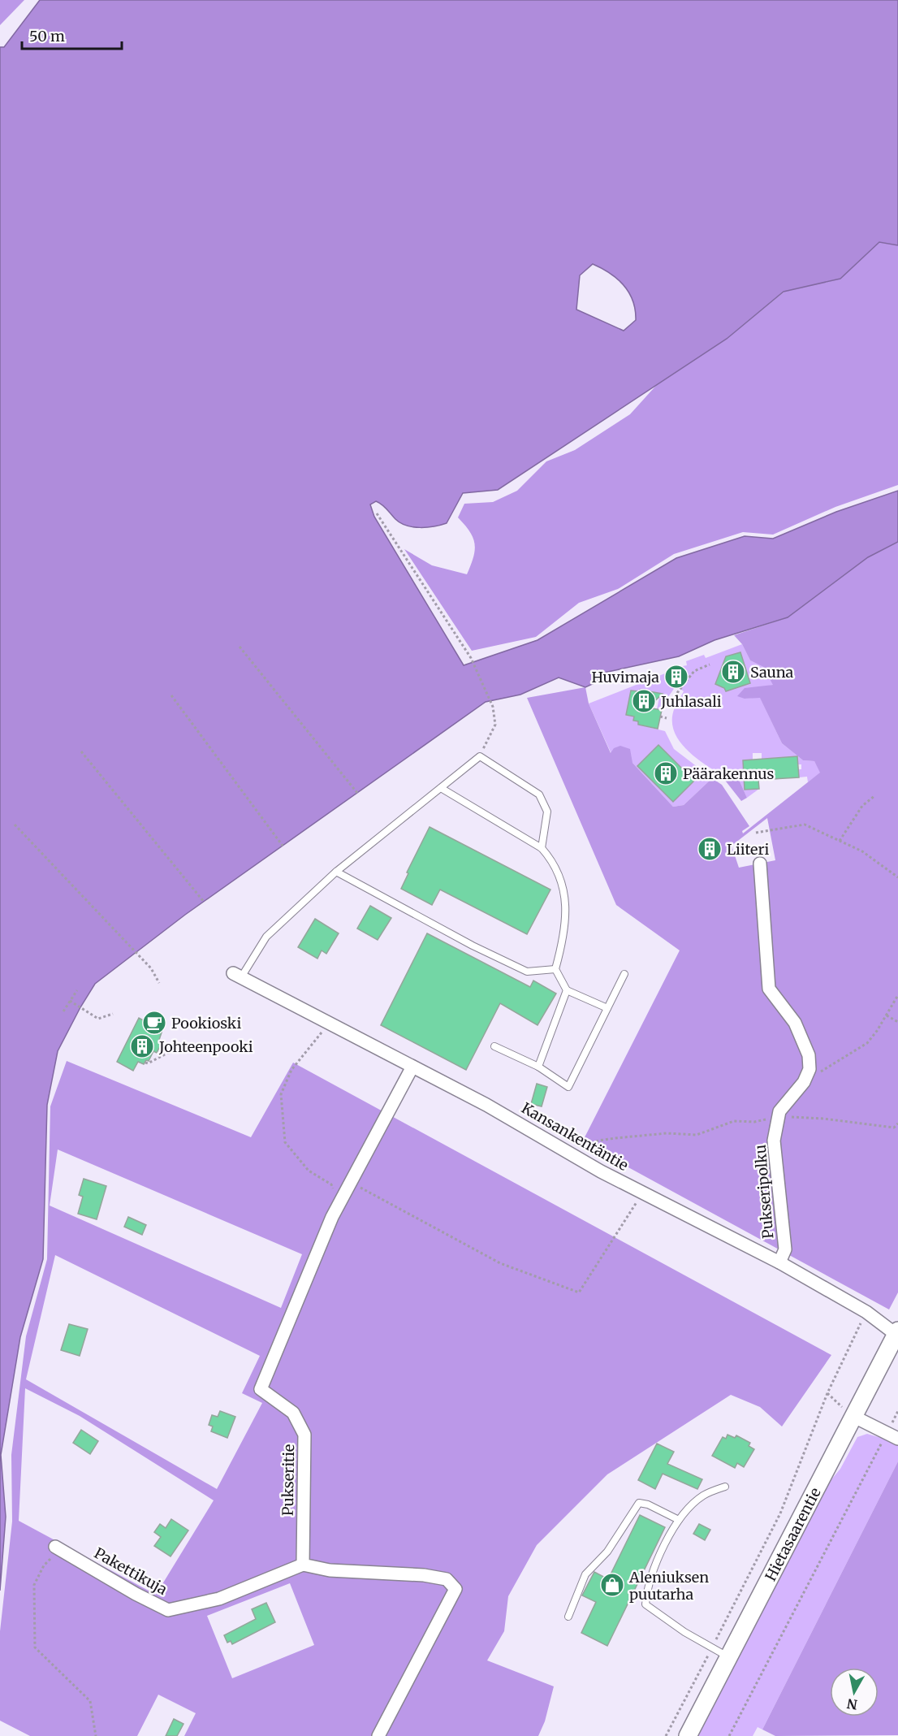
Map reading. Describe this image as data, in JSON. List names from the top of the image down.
{
  "streets": {
    "street": [
      "Kansankentäntie",
      "Pukseripolku",
      "Pukseritie",
      "Hietasaarentie",
      "Pakettikuja"
    ]
  },
  "crossings": [
    ["Kansankentäntie", "Pukseripolku"],
    ["Kansankentäntie", "Pukseritie"],
    ["Kansankentäntie", "Hietasaarentie"],
    ["Pukseritie", "Pakettikuja"]
  ],
  "places": {
    "building": [
      "Sauna",
      "Huvimaja",
      "Juhlasali",
      "Päärakennus",
      "Liiteri",
      "Johteenpooki"
    ],
    "cafe": ["Pookioski"],
    "shop": ["Aleniuksen puutarha"]
  },
  "scale_bar": "50 m",
  "north": "bottom"
}
